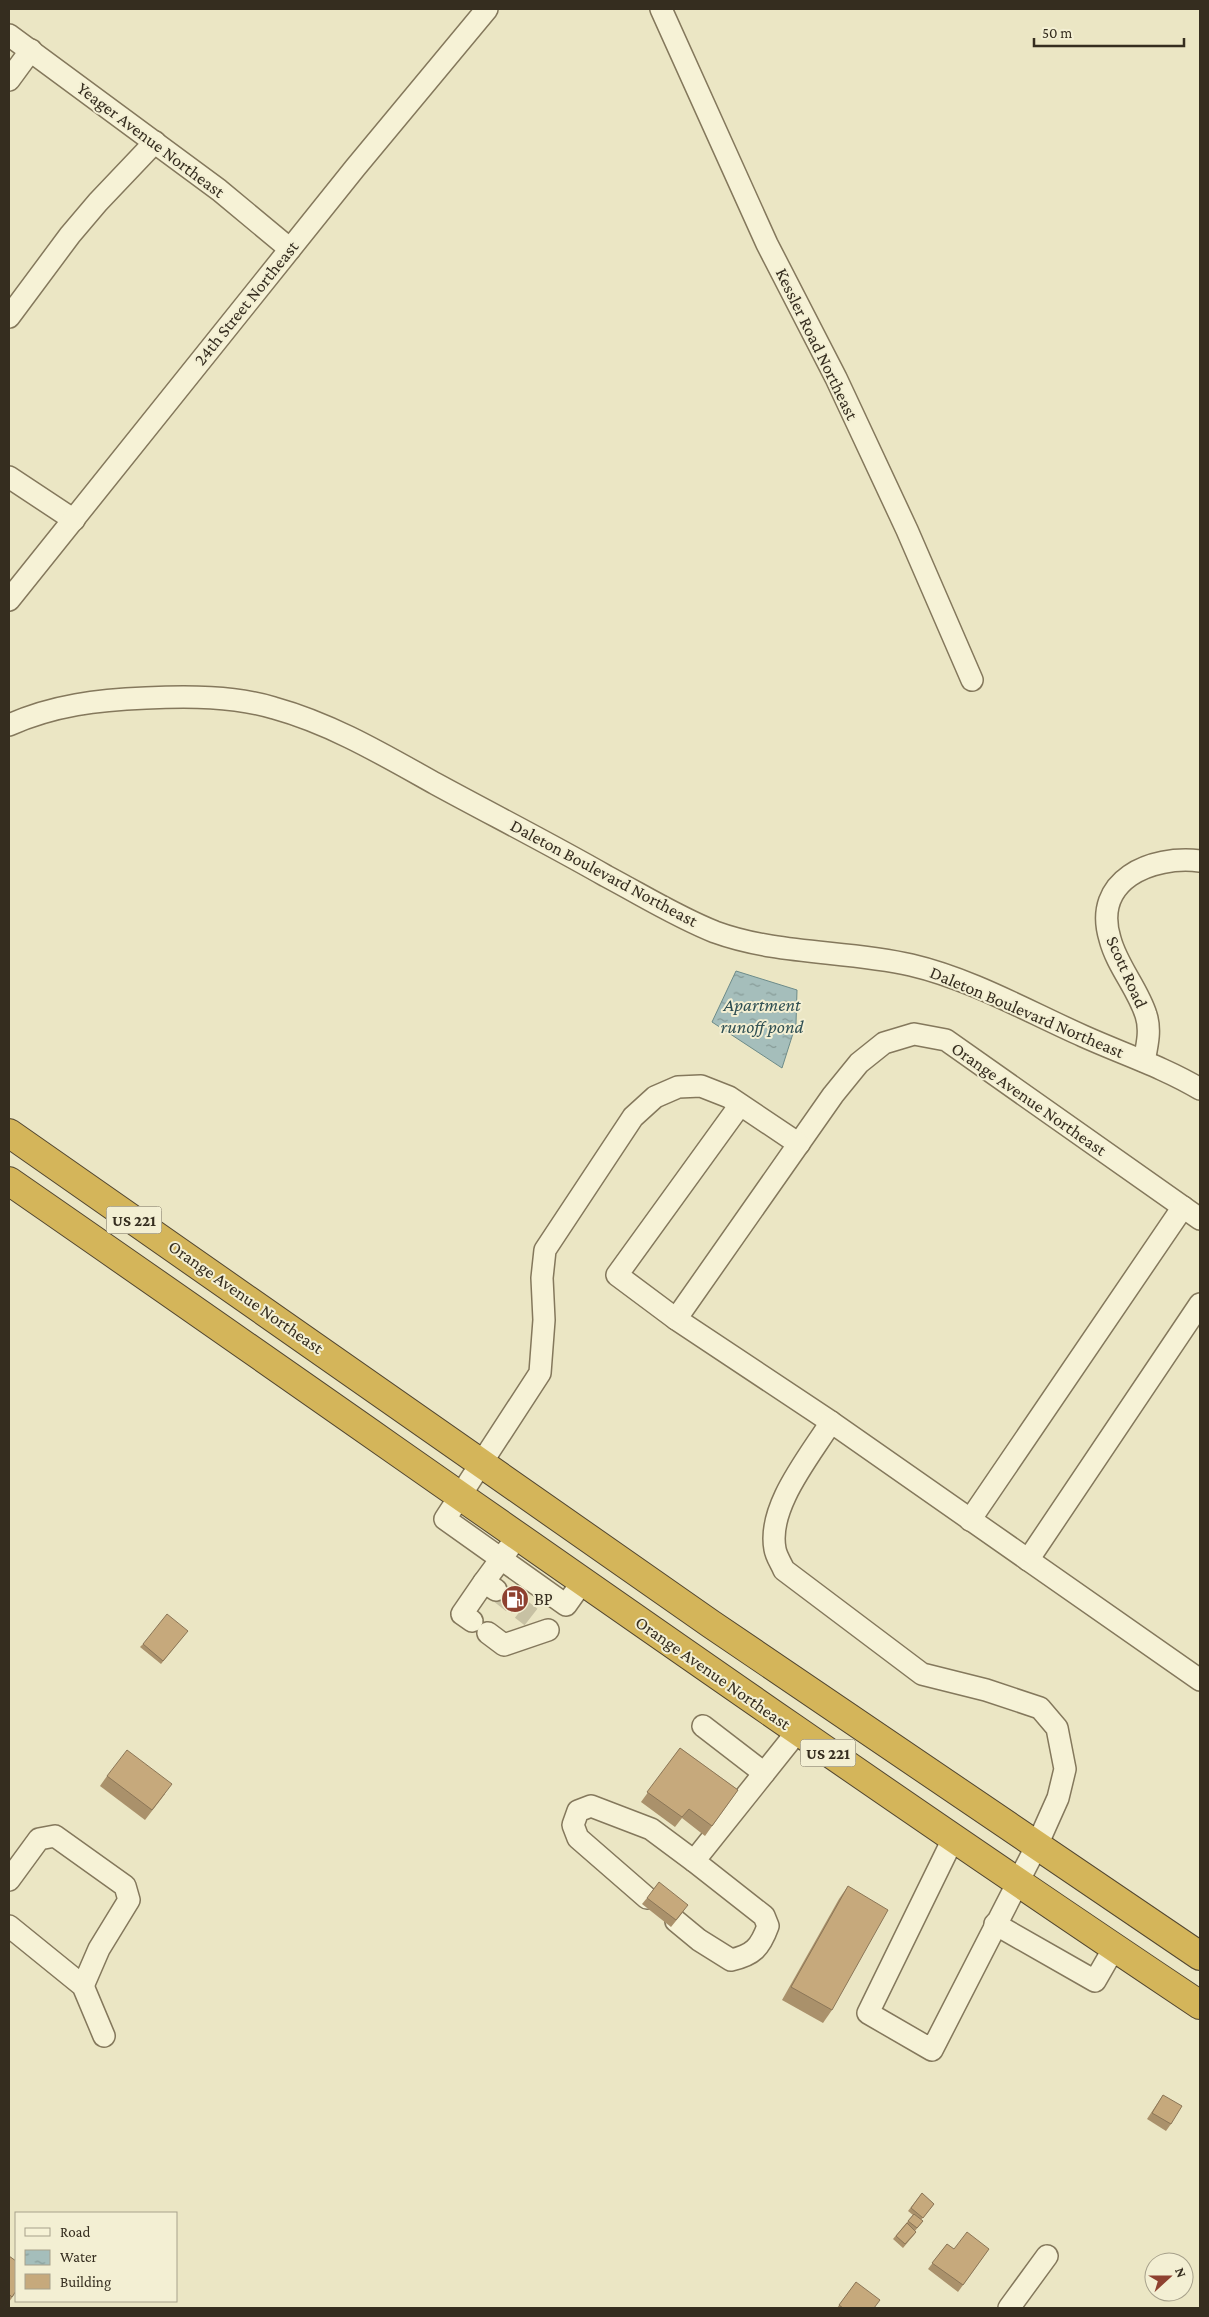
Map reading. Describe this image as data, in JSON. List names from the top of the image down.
{
  "streets": {
    "highway": ["Orange Avenue Northeast", "US 221"],
    "street": [
      "Yeager Avenue Northeast",
      "24th Street Northeast",
      "Kessler Road Northeast",
      "Daleton Boulevard Northeast",
      "Scott Road"
    ]
  },
  "crossings": [
    ["Yeager Avenue Northeast", "24th Street Northeast"],
    ["Daleton Boulevard Northeast", "Scott Road"]
  ],
  "water": ["Apartment runoff pond"],
  "places": {
    "fuel station": ["BP"]
  },
  "legend": ["Road", "Water", "Building"],
  "scale_bar": "50 m",
  "north": "right"
}
